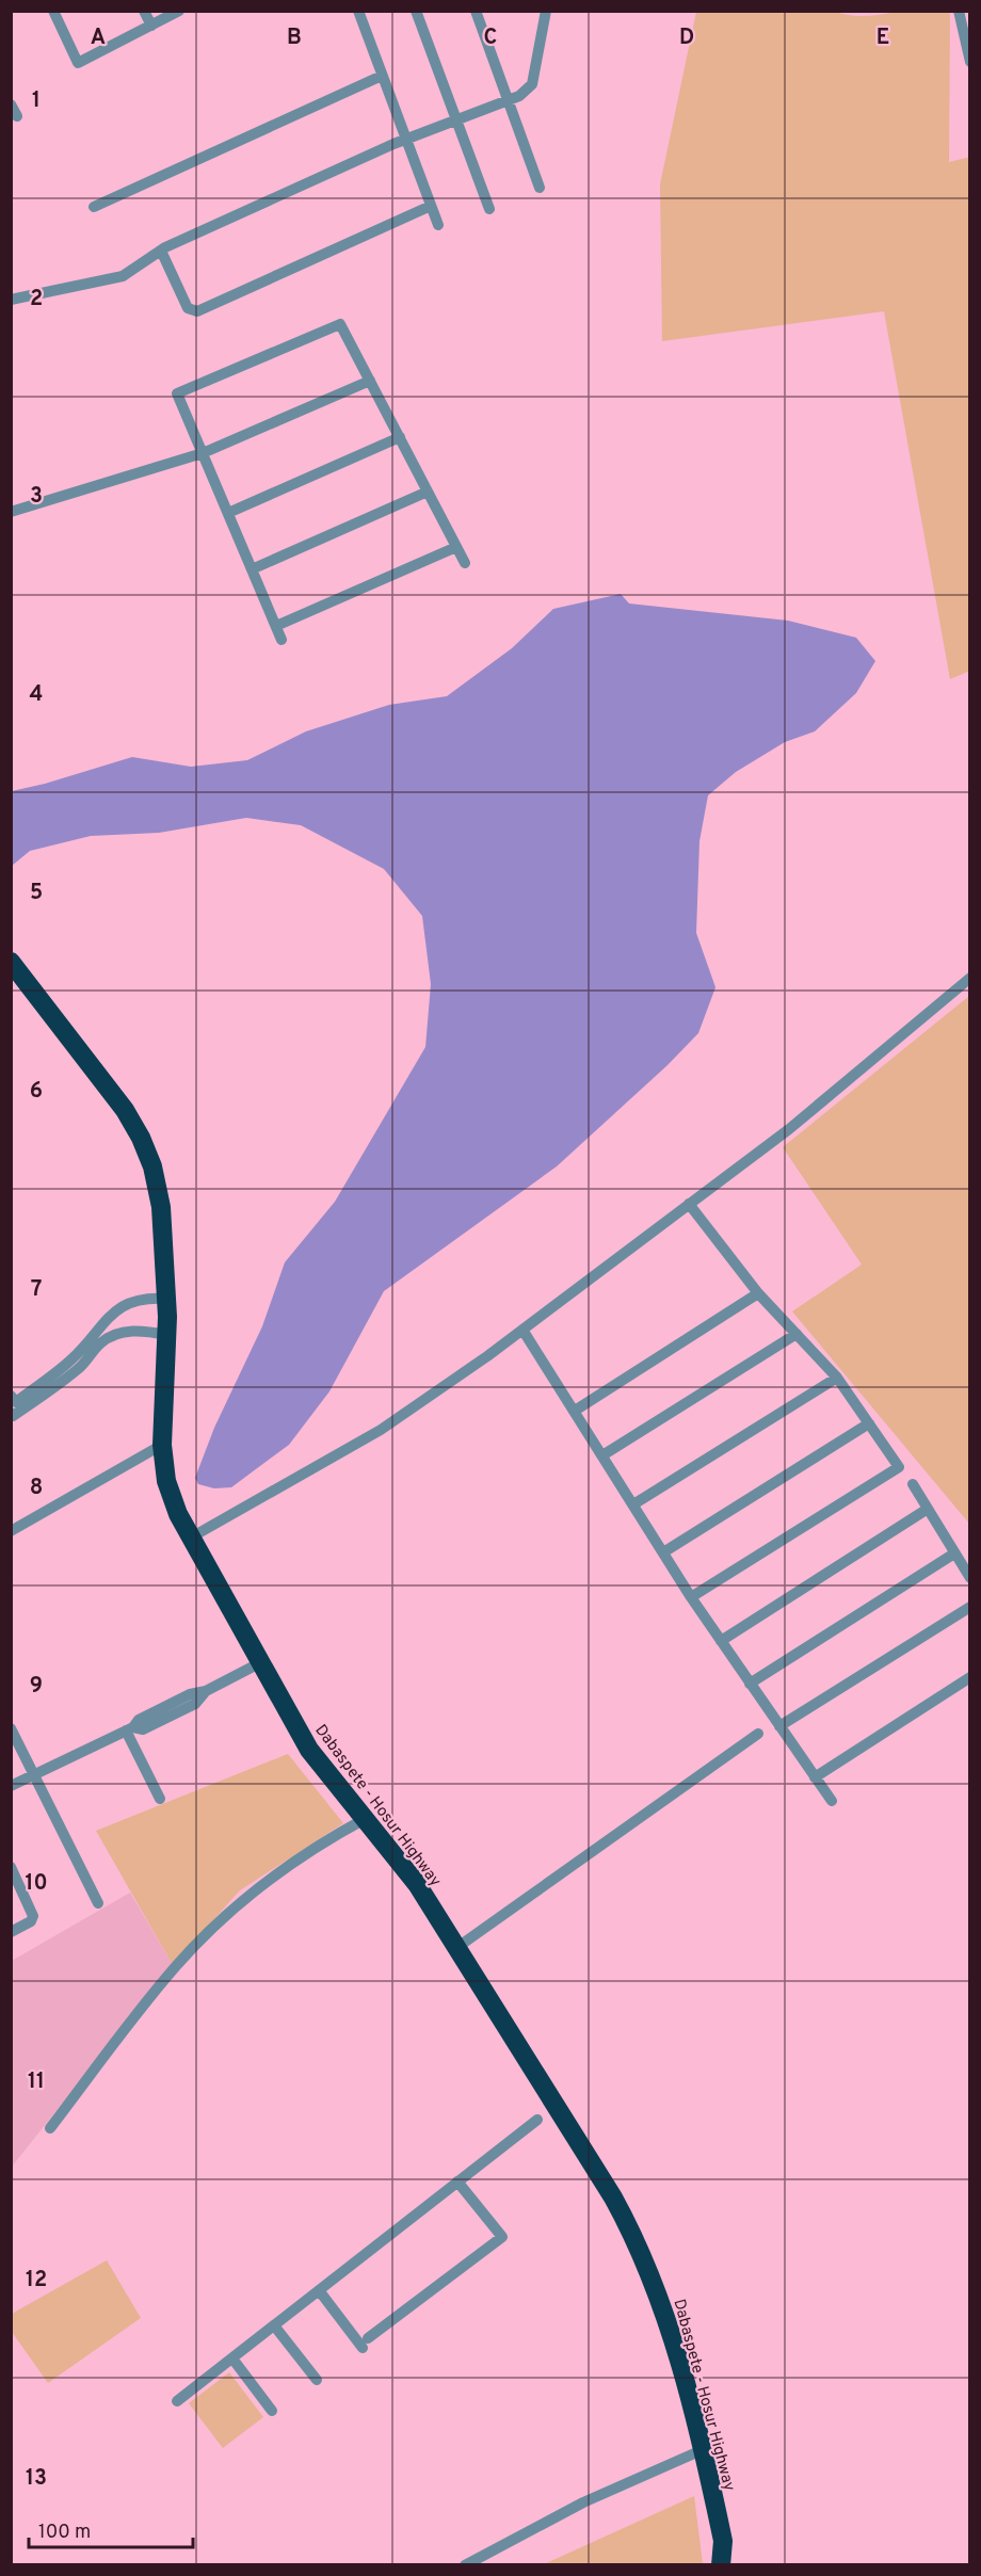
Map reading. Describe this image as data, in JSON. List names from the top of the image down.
{
  "streets": {
    "highway": ["Dabaspete - Hosur Highway"]
  },
  "scale_bar": "100 m",
  "grid": {
    "columns": [
      "A",
      "B",
      "C",
      "D",
      "E"
    ],
    "rows": [
      "1",
      "2",
      "3",
      "4",
      "5",
      "6",
      "7",
      "8",
      "9",
      "10",
      "11",
      "12",
      "13"
    ]
  }
}
